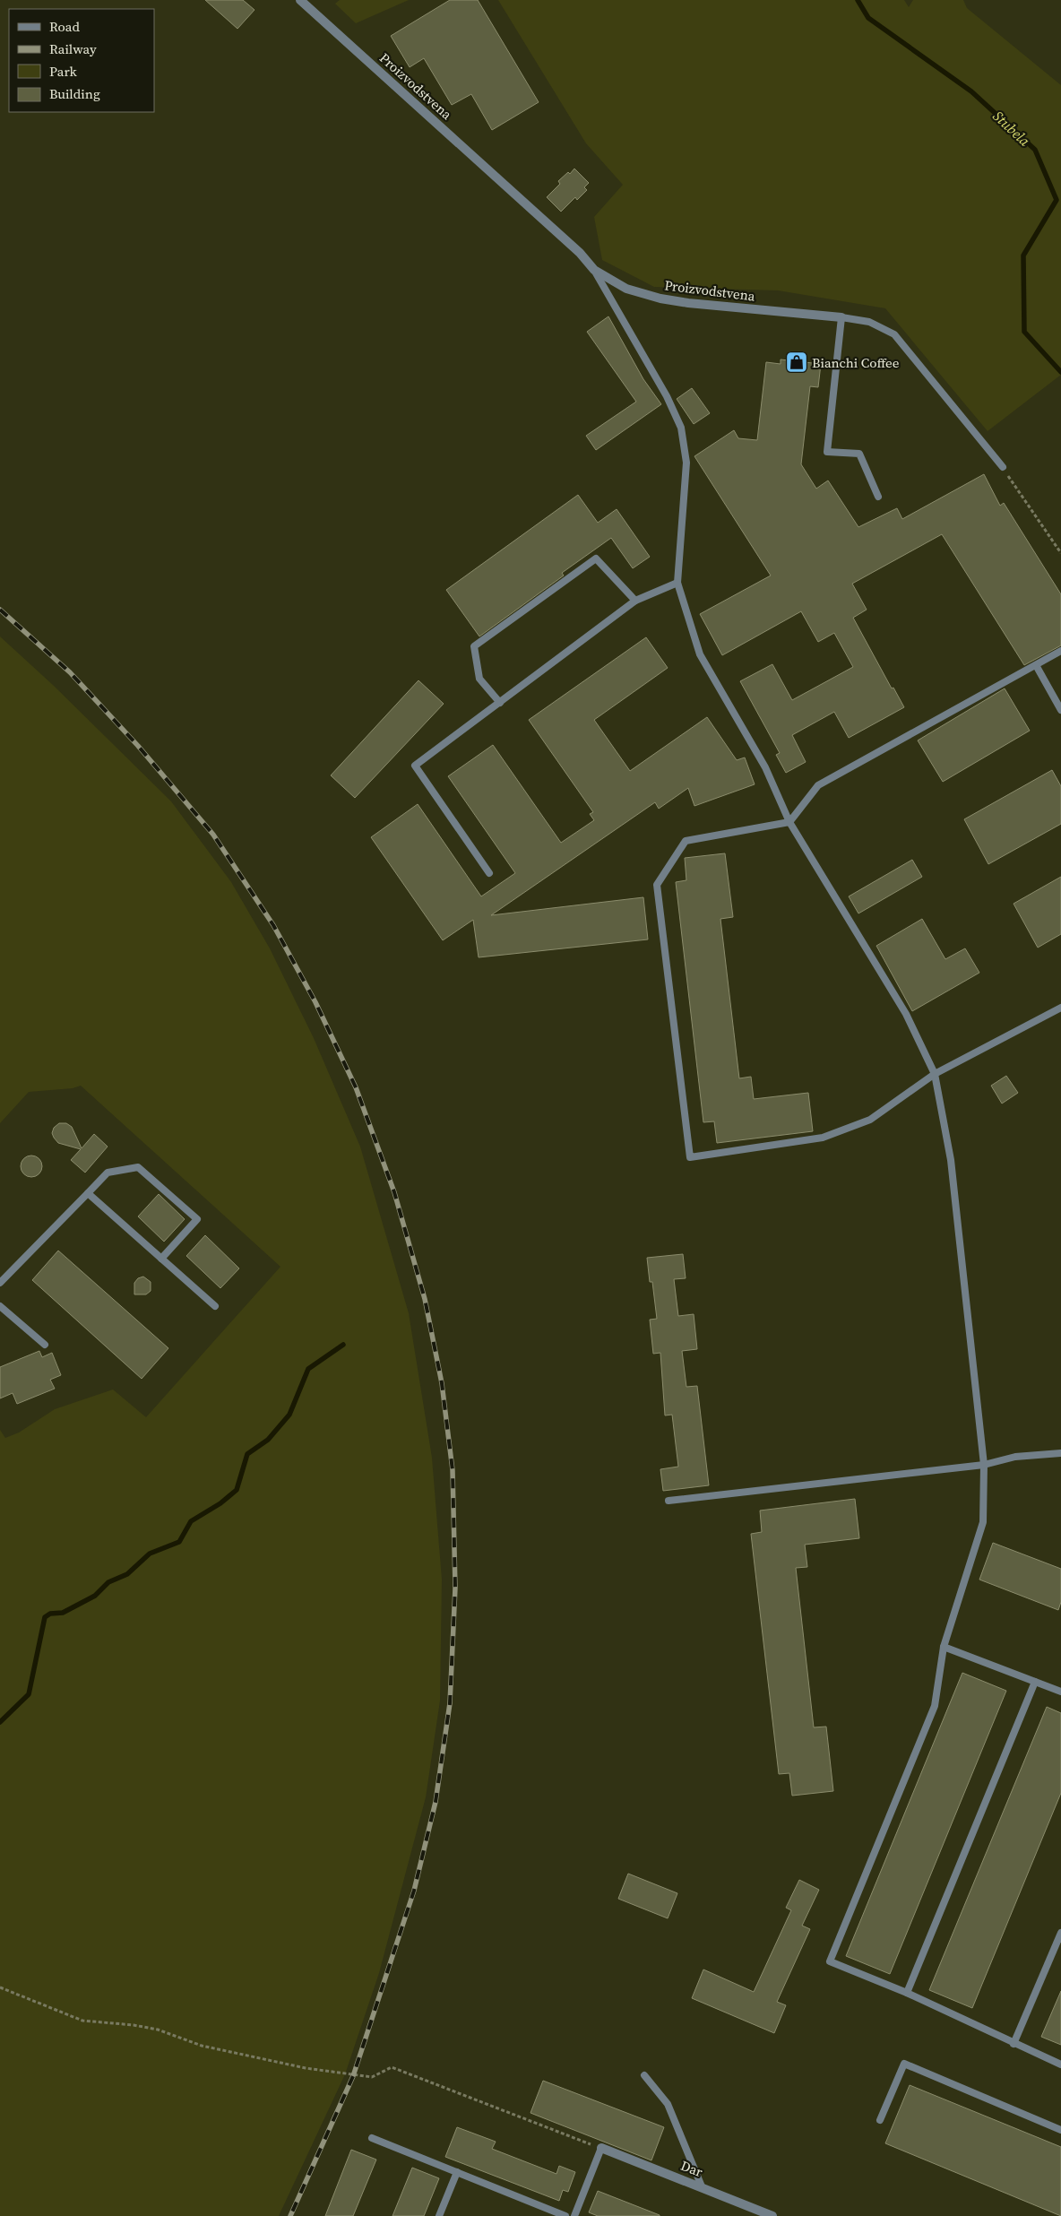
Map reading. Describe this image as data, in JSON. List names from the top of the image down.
{
  "streets": {
    "street": ["Proizvodstvena", "Dar"]
  },
  "water": ["Stubela"],
  "places": {
    "shop": ["Bianchi Coffee"]
  },
  "legend": [
    "Road",
    "Railway",
    "Park",
    "Building"
  ]
}
